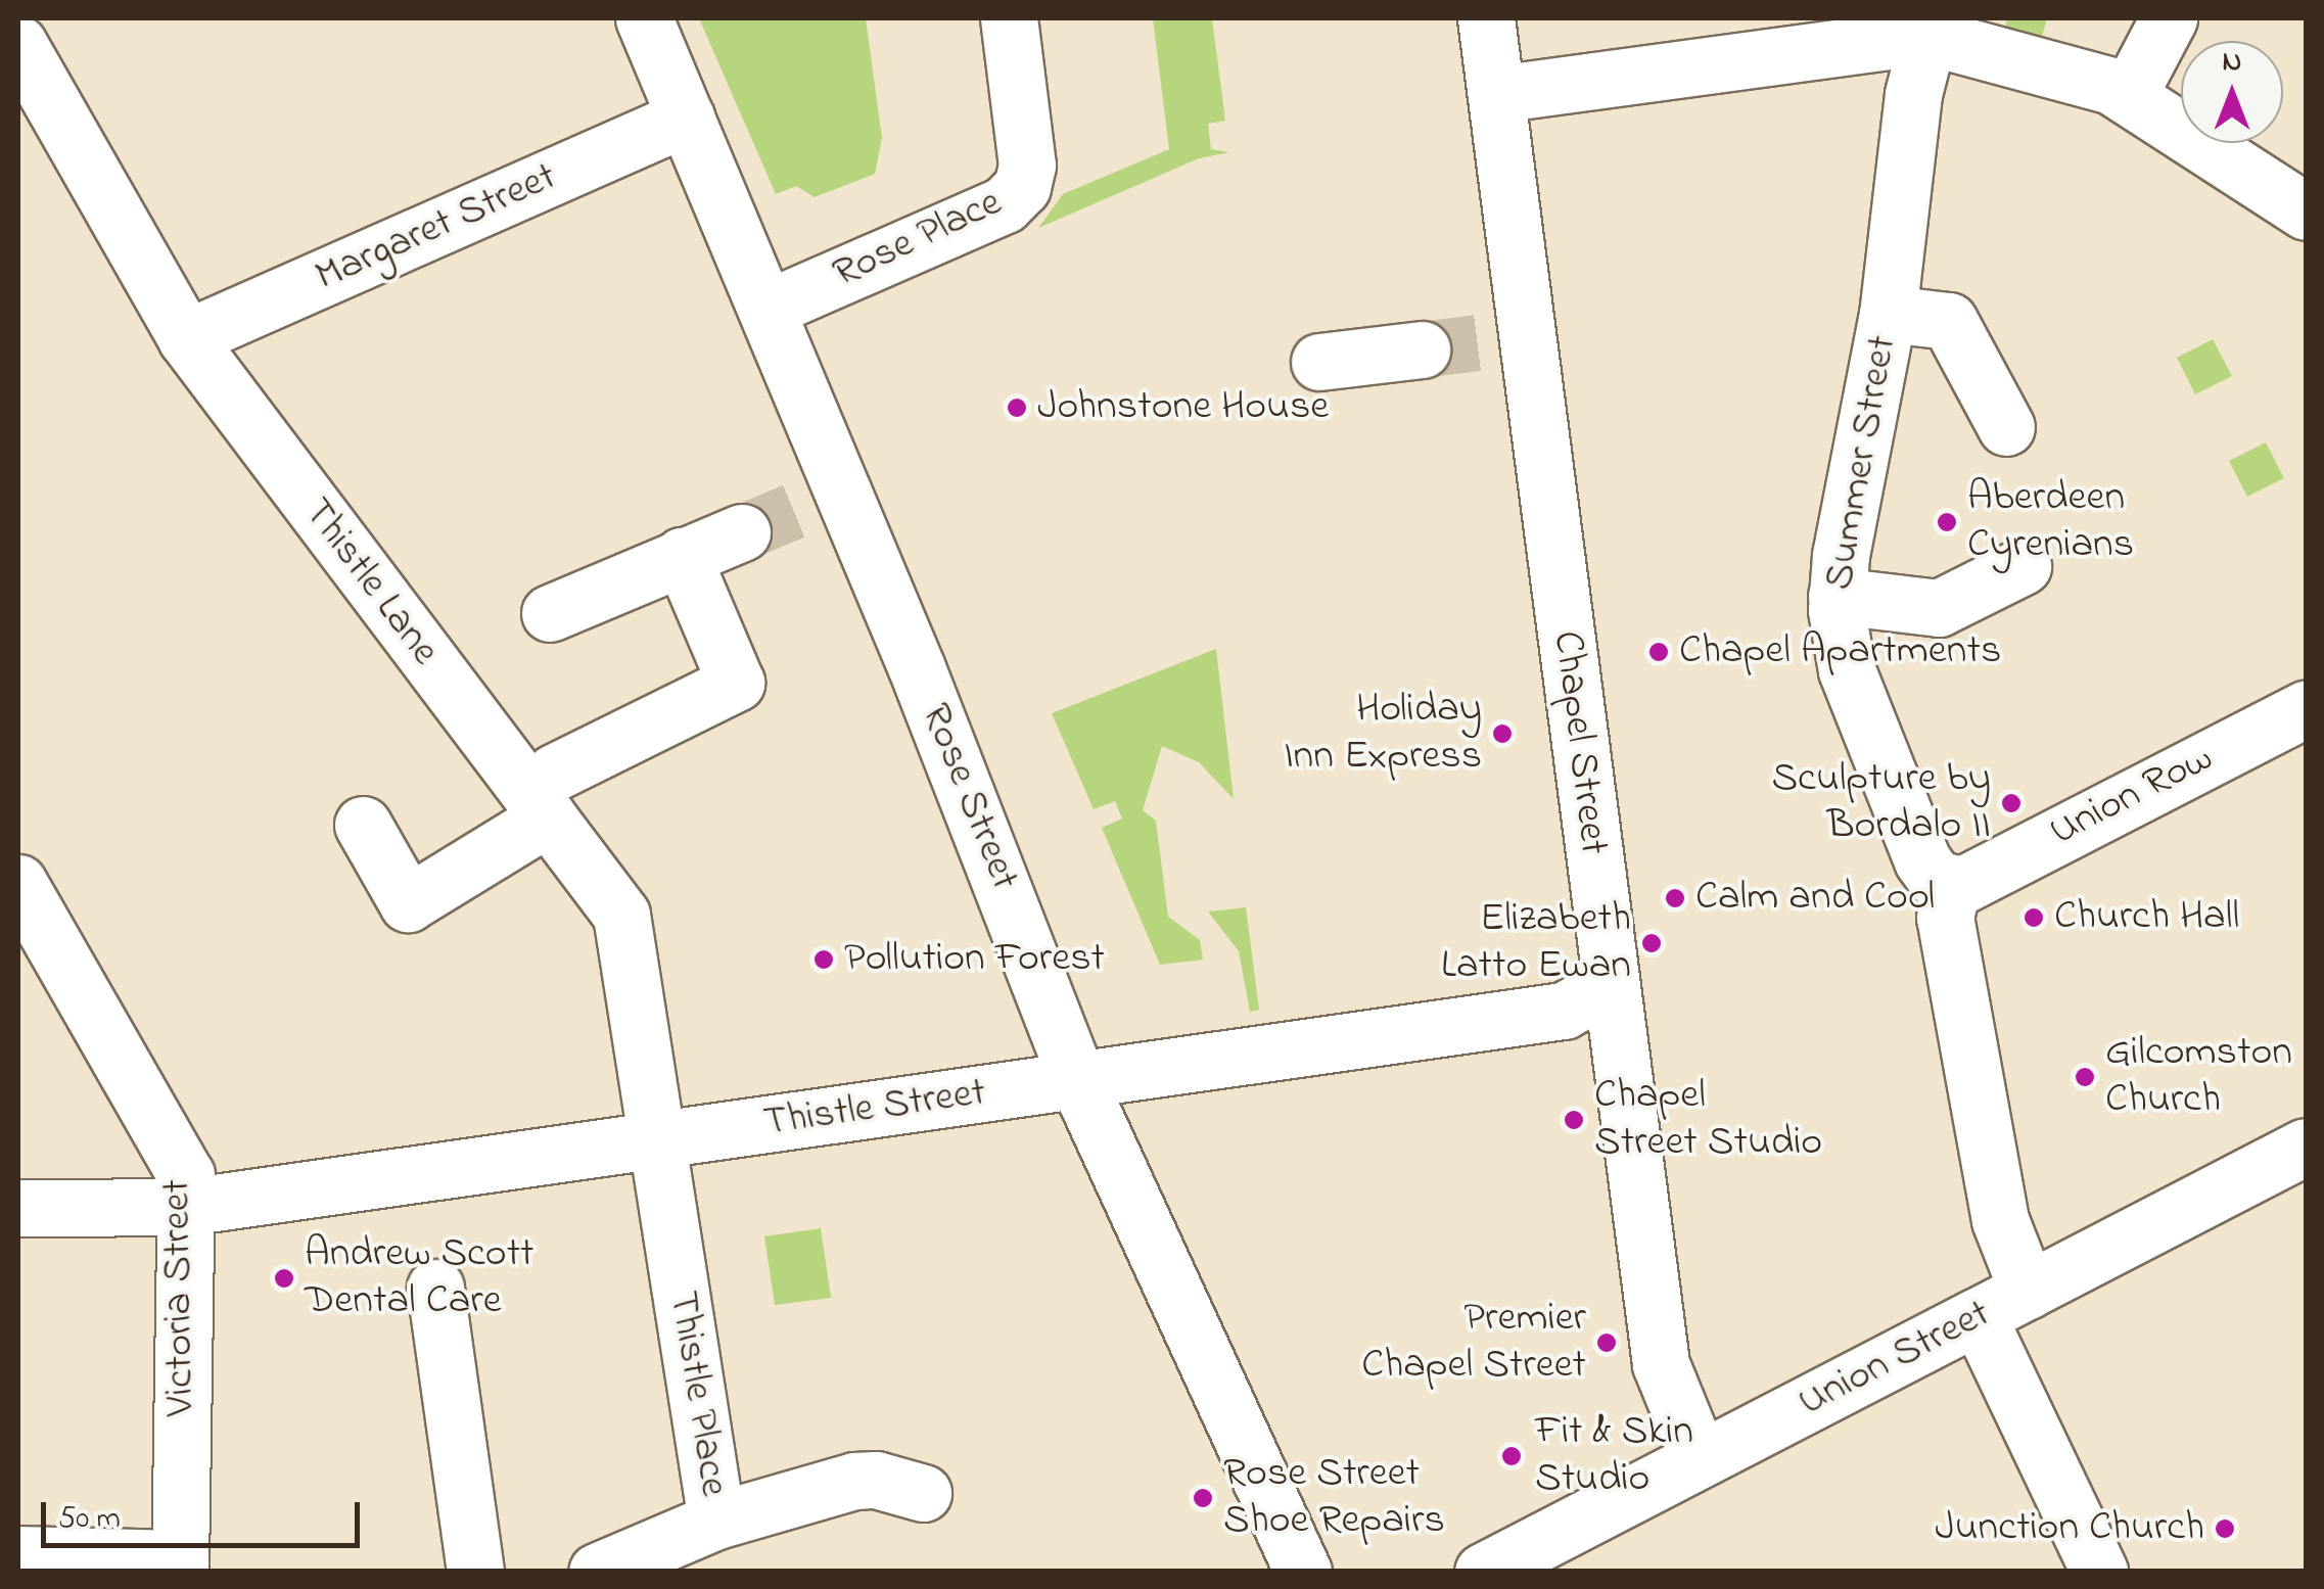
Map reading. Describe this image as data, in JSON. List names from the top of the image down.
{
  "streets": {
    "street": [
      "Margaret Street",
      "Rose Place",
      "Summer Street",
      "Thistle Lane",
      "Chapel Street",
      "Union Row",
      "Rose Street",
      "Thistle Street",
      "Victoria Street",
      "Union Street",
      "Thistle Place"
    ]
  },
  "crossings": [
    ["Margaret Street", "Thistle Lane"],
    ["Margaret Street", "Rose Street"],
    ["Rose Place", "Rose Street"],
    ["Summer Street", "Union Row"],
    ["Thistle Lane", "Thistle Street"],
    ["Thistle Lane", "Thistle Place"],
    ["Chapel Street", "Union Street"],
    ["Rose Street", "Thistle Street"],
    ["Thistle Street", "Victoria Street"],
    ["Thistle Street", "Thistle Place"]
  ],
  "places": [
    "Johnstone House",
    "Aberdeen Cyrenians",
    "Chapel Apartments",
    "Holiday Inn Express",
    "Sculpture by Bordalo II",
    "Calm and Cool",
    "Church Hall",
    "Elizabeth Latto Ewan",
    "Pollution Forest",
    "Gilcomston Church",
    "Chapel Street Studio",
    "Andrew Scott Dental Care",
    "Premier Chapel Street",
    "Fit & Skin Studio",
    "Rose Street Shoe Repairs",
    "Junction Church"
  ],
  "scale_bar": "50 m",
  "north": "top"
}
